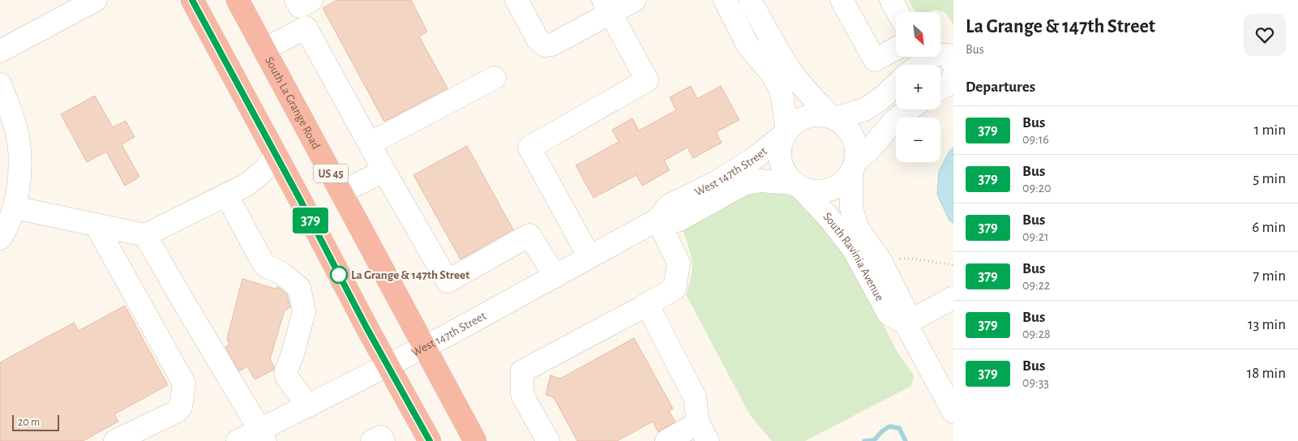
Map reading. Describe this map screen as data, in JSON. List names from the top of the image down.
{
  "streets": {
    "highway": ["South La Grange Road", "US 45"],
    "street": ["West 147th Street", "South Ravinia Avenue"]
  },
  "crossings": [
    ["South La Grange Road", "West 147th Street"],
    ["West 147th Street", "South Ravinia Avenue"]
  ],
  "places": ["La Grange & 147th Street"],
  "lines": ["bus line 379"],
  "scale_bar": "20 m",
  "north": "bottom right",
  "page": {
    "on_map": "379",
    "heading": [
      ["La Grange & 147th Street", "Bus"],
      "Departures"
    ],
    "map_buttons": ["+", "−"],
    "list": [
      {
        "mark": "379",
        "name": "Bus",
        "note": "09:16",
        "value": "1 min"
      },
      {
        "mark": "379",
        "name": "Bus",
        "note": "09:20",
        "value": "5 min"
      },
      {
        "mark": "379",
        "name": "Bus",
        "note": "09:21",
        "value": "6 min"
      },
      {
        "mark": "379",
        "name": "Bus",
        "note": "09:22",
        "value": "7 min"
      },
      {
        "mark": "379",
        "name": "Bus",
        "note": "09:28",
        "value": "13 min"
      },
      {
        "mark": "379",
        "name": "Bus",
        "note": "09:33",
        "value": "18 min"
      }
    ],
    "scale": "20 m"
  }
}
